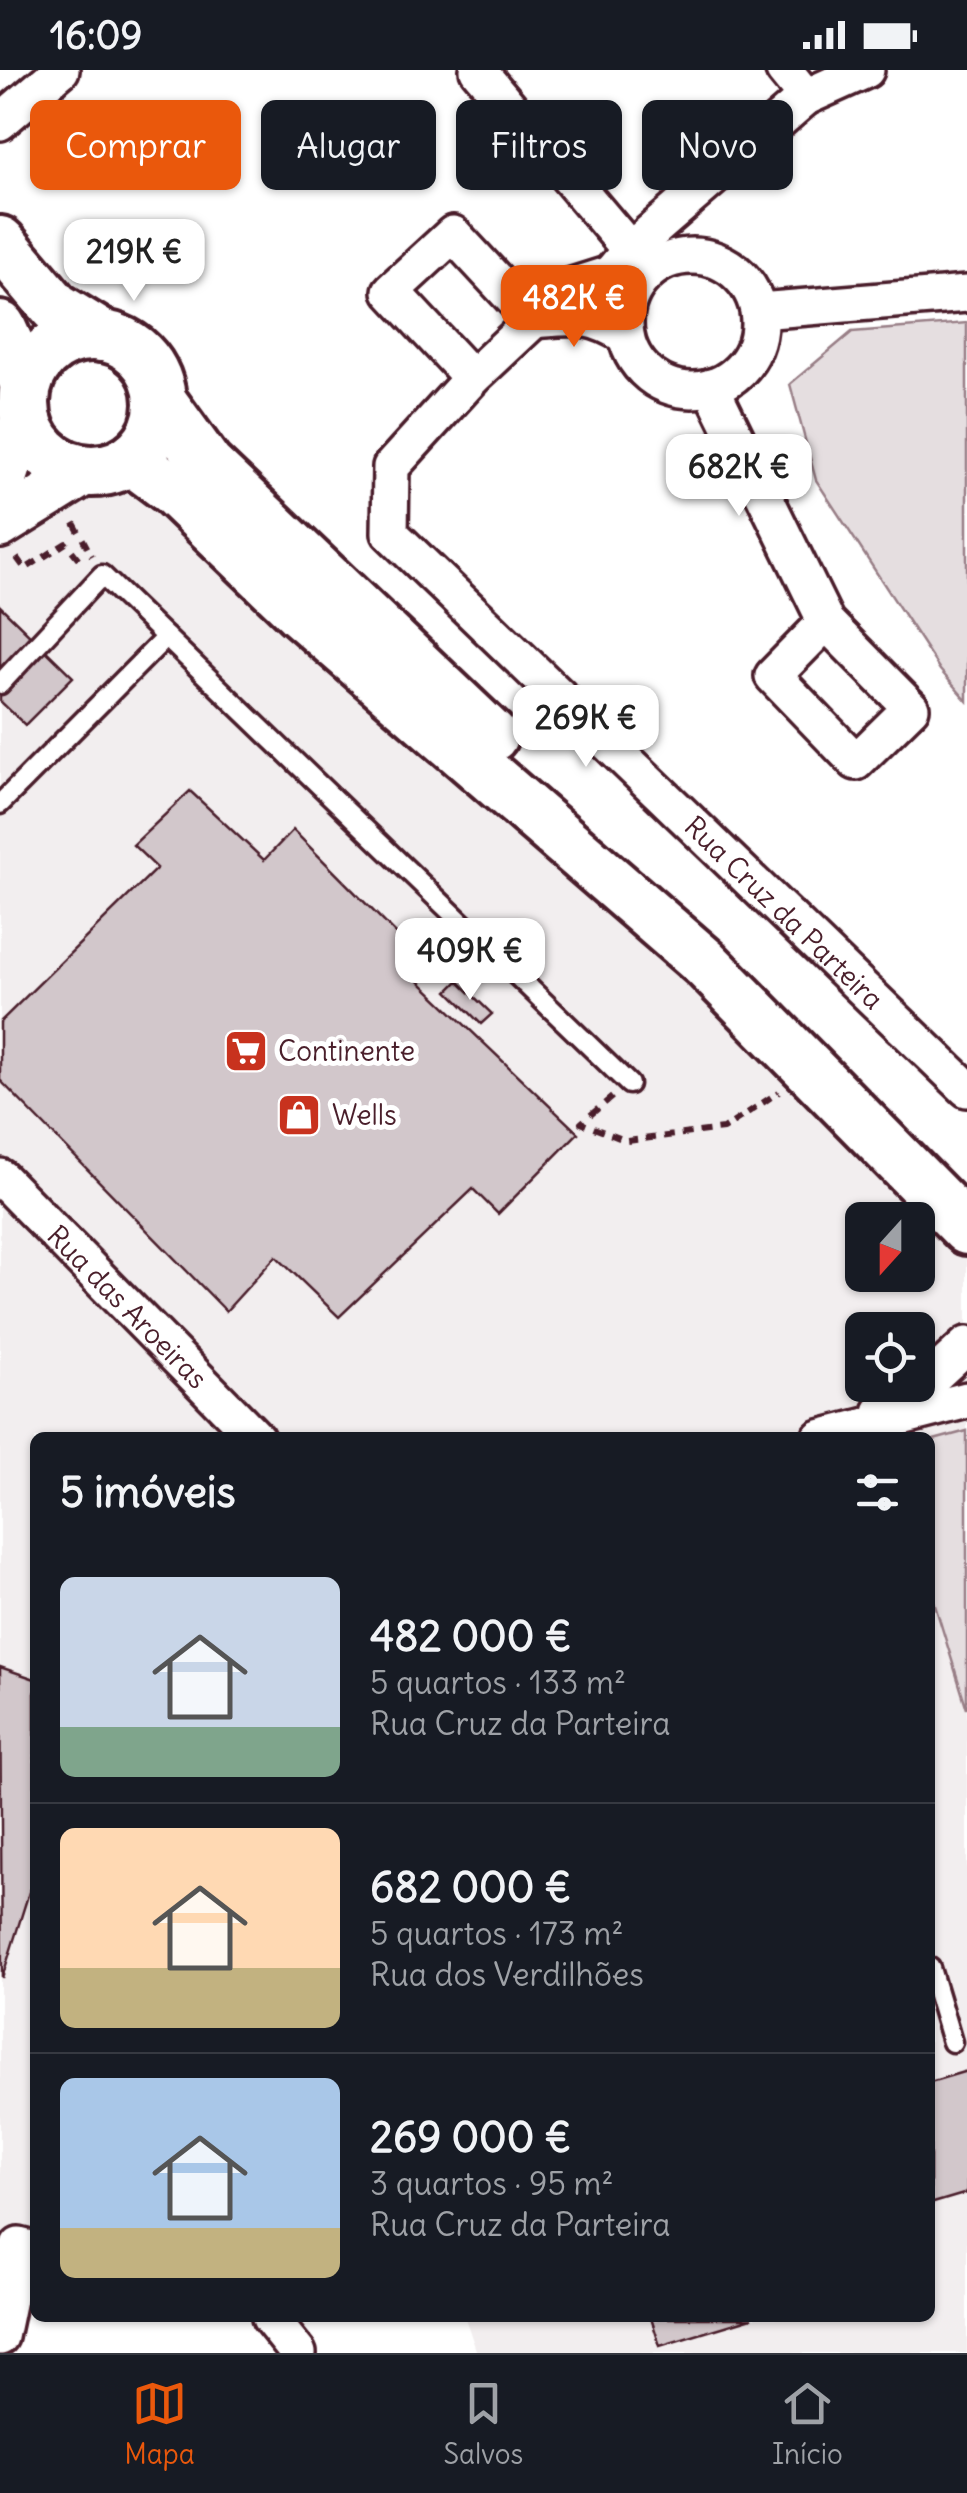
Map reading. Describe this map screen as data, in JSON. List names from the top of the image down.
{
  "streets": {
    "street": ["Rua Cruz da Parteira", "Rua das Aroeiras"]
  },
  "places": {
    "supermarket": ["Continente"],
    "shop": ["Wells"]
  },
  "north": "bottom",
  "page": {
    "status": "16:09",
    "chip": [
      "Comprar",
      "Alugar",
      "Filtros",
      "Novo"
    ],
    "price": [
      "219K €",
      "482K €",
      "682K €",
      "269K €",
      "409K €"
    ],
    "heading": "5 imóveis",
    "list": [
      {
        "name": "482 000 €",
        "note": "5 quartos · 133 m² · Rua Cruz da Parteira"
      },
      {
        "name": "682 000 €",
        "note": "5 quartos · 173 m² · Rua dos Verdilhões"
      },
      {
        "name": "269 000 €",
        "note": "3 quartos · 95 m² · Rua Cruz da Parteira"
      }
    ],
    "tabs": ["Mapa", "Salvos", "Início"]
  }
}
